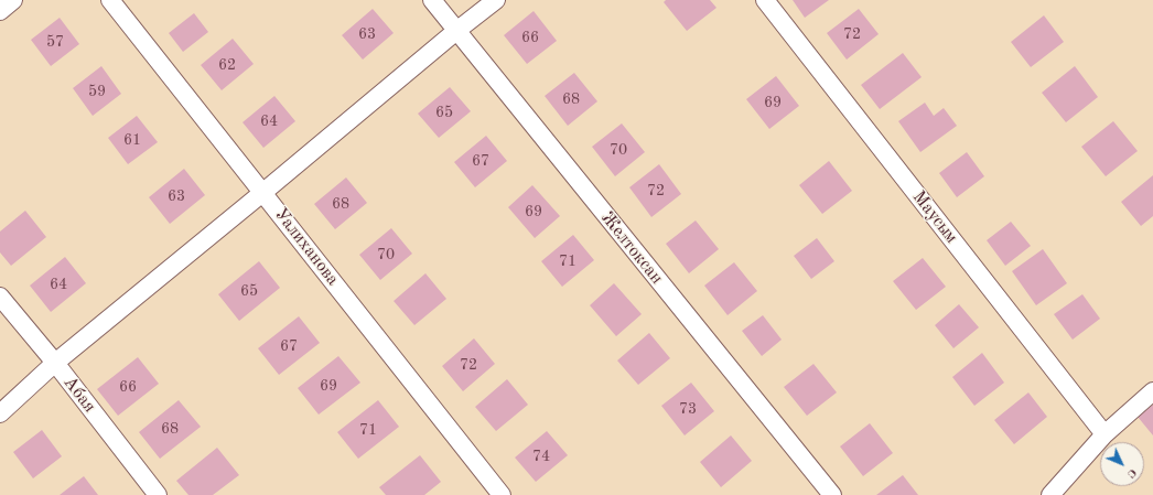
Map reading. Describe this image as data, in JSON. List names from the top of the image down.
{
  "streets": {
    "street": [
      "Маусым",
      "Уалиханова",
      "Желтоксан",
      "Абая"
    ]
  },
  "house_numbers": [
    "63",
    "72",
    "66",
    "57",
    "62",
    "59",
    "68",
    "69",
    "65",
    "64",
    "61",
    "70",
    "67",
    "72",
    "63",
    "68",
    "69",
    "70",
    "71",
    "64",
    "65",
    "67",
    "72",
    "69",
    "66",
    "73",
    "68",
    "71",
    "74"
  ],
  "north": "bottom right"
}
